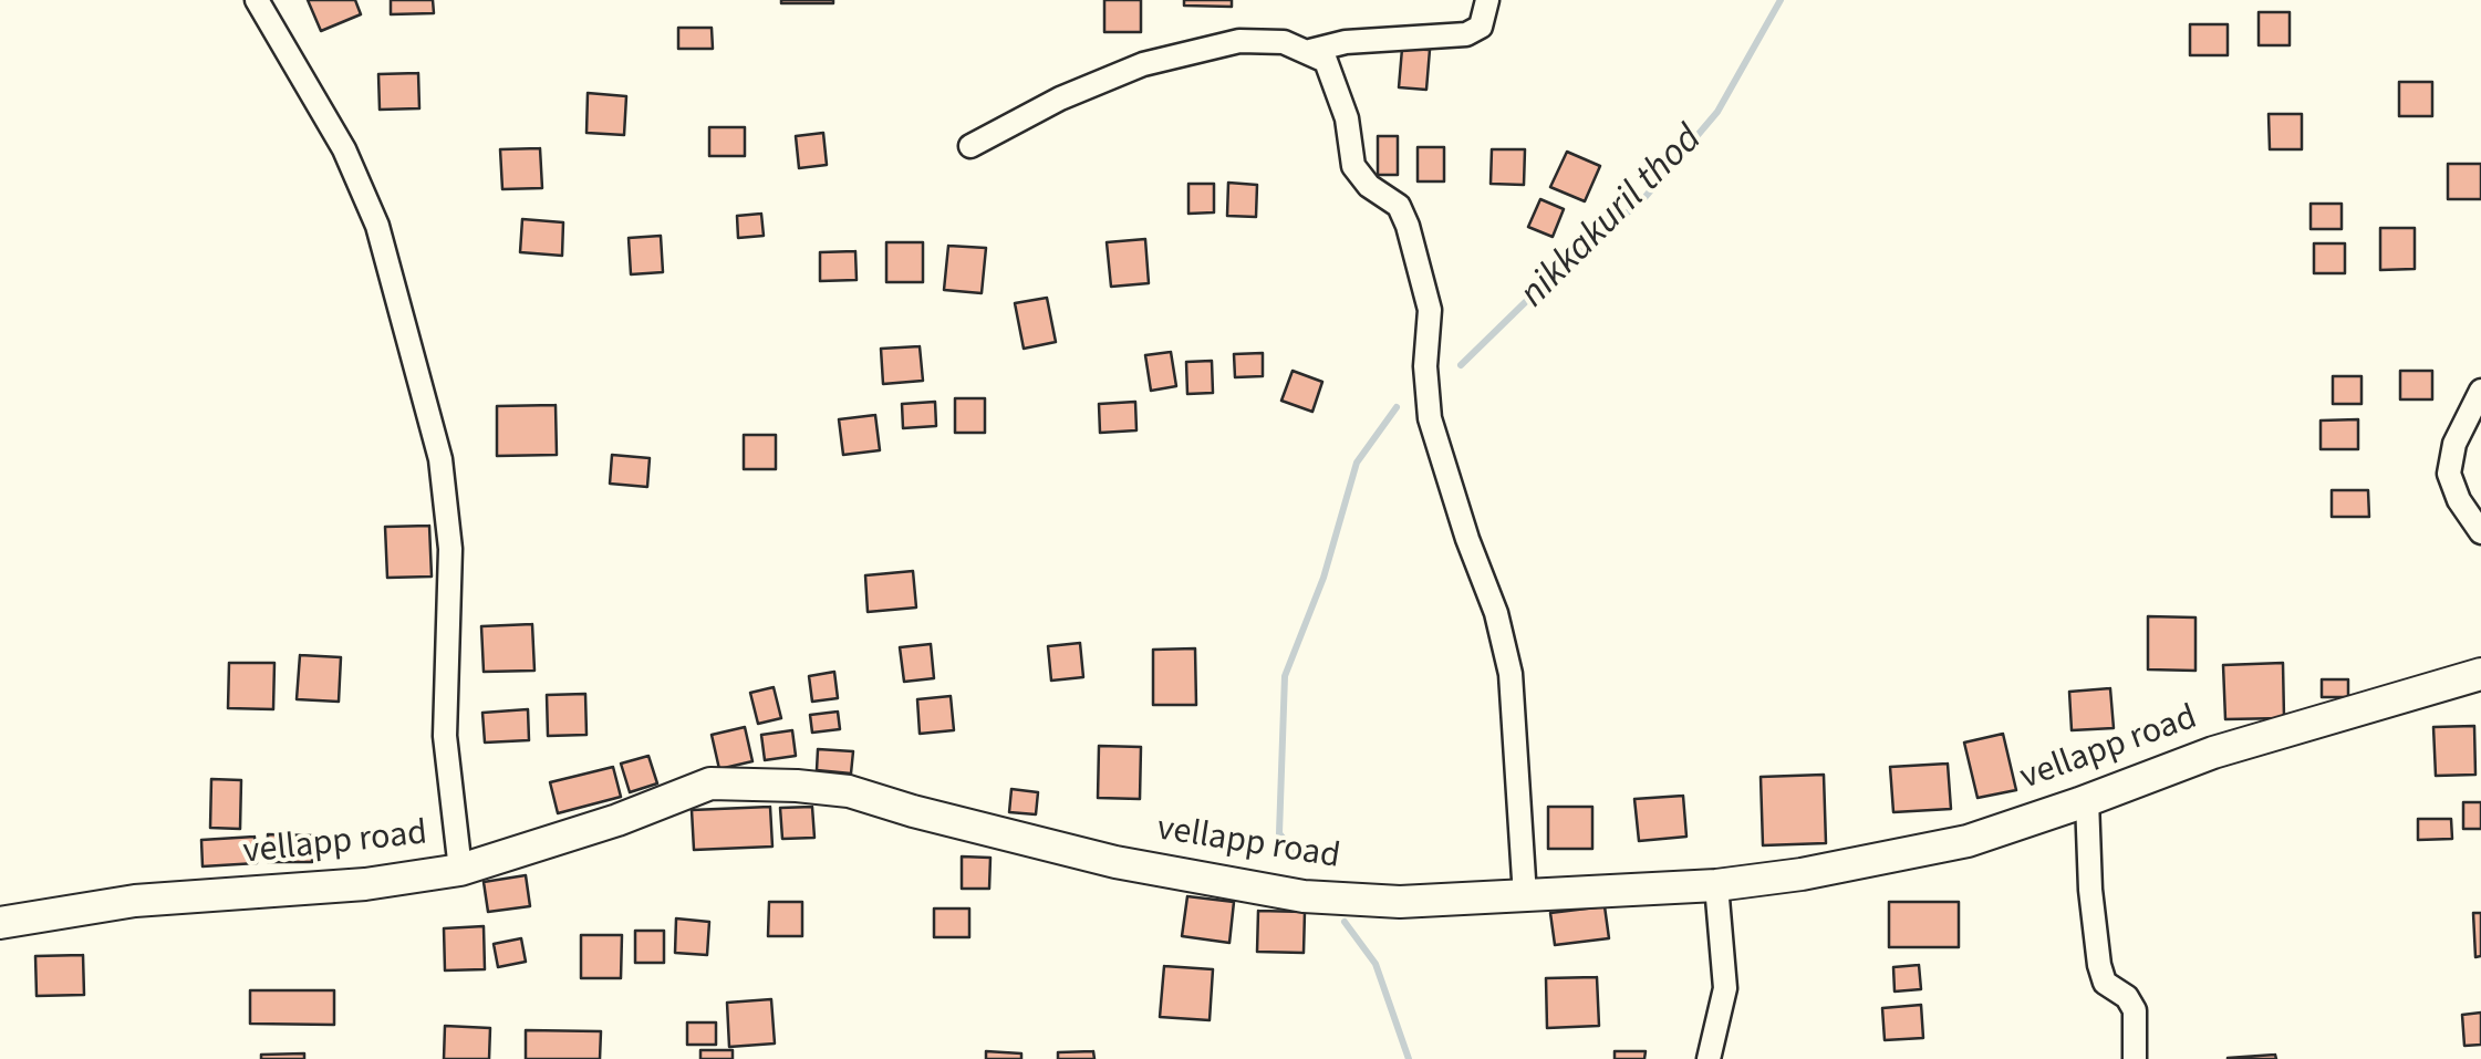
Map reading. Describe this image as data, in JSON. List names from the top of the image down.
{
  "streets": {
    "main road": ["vellapp road"]
  },
  "water": ["nikkakuril thod"]
}
